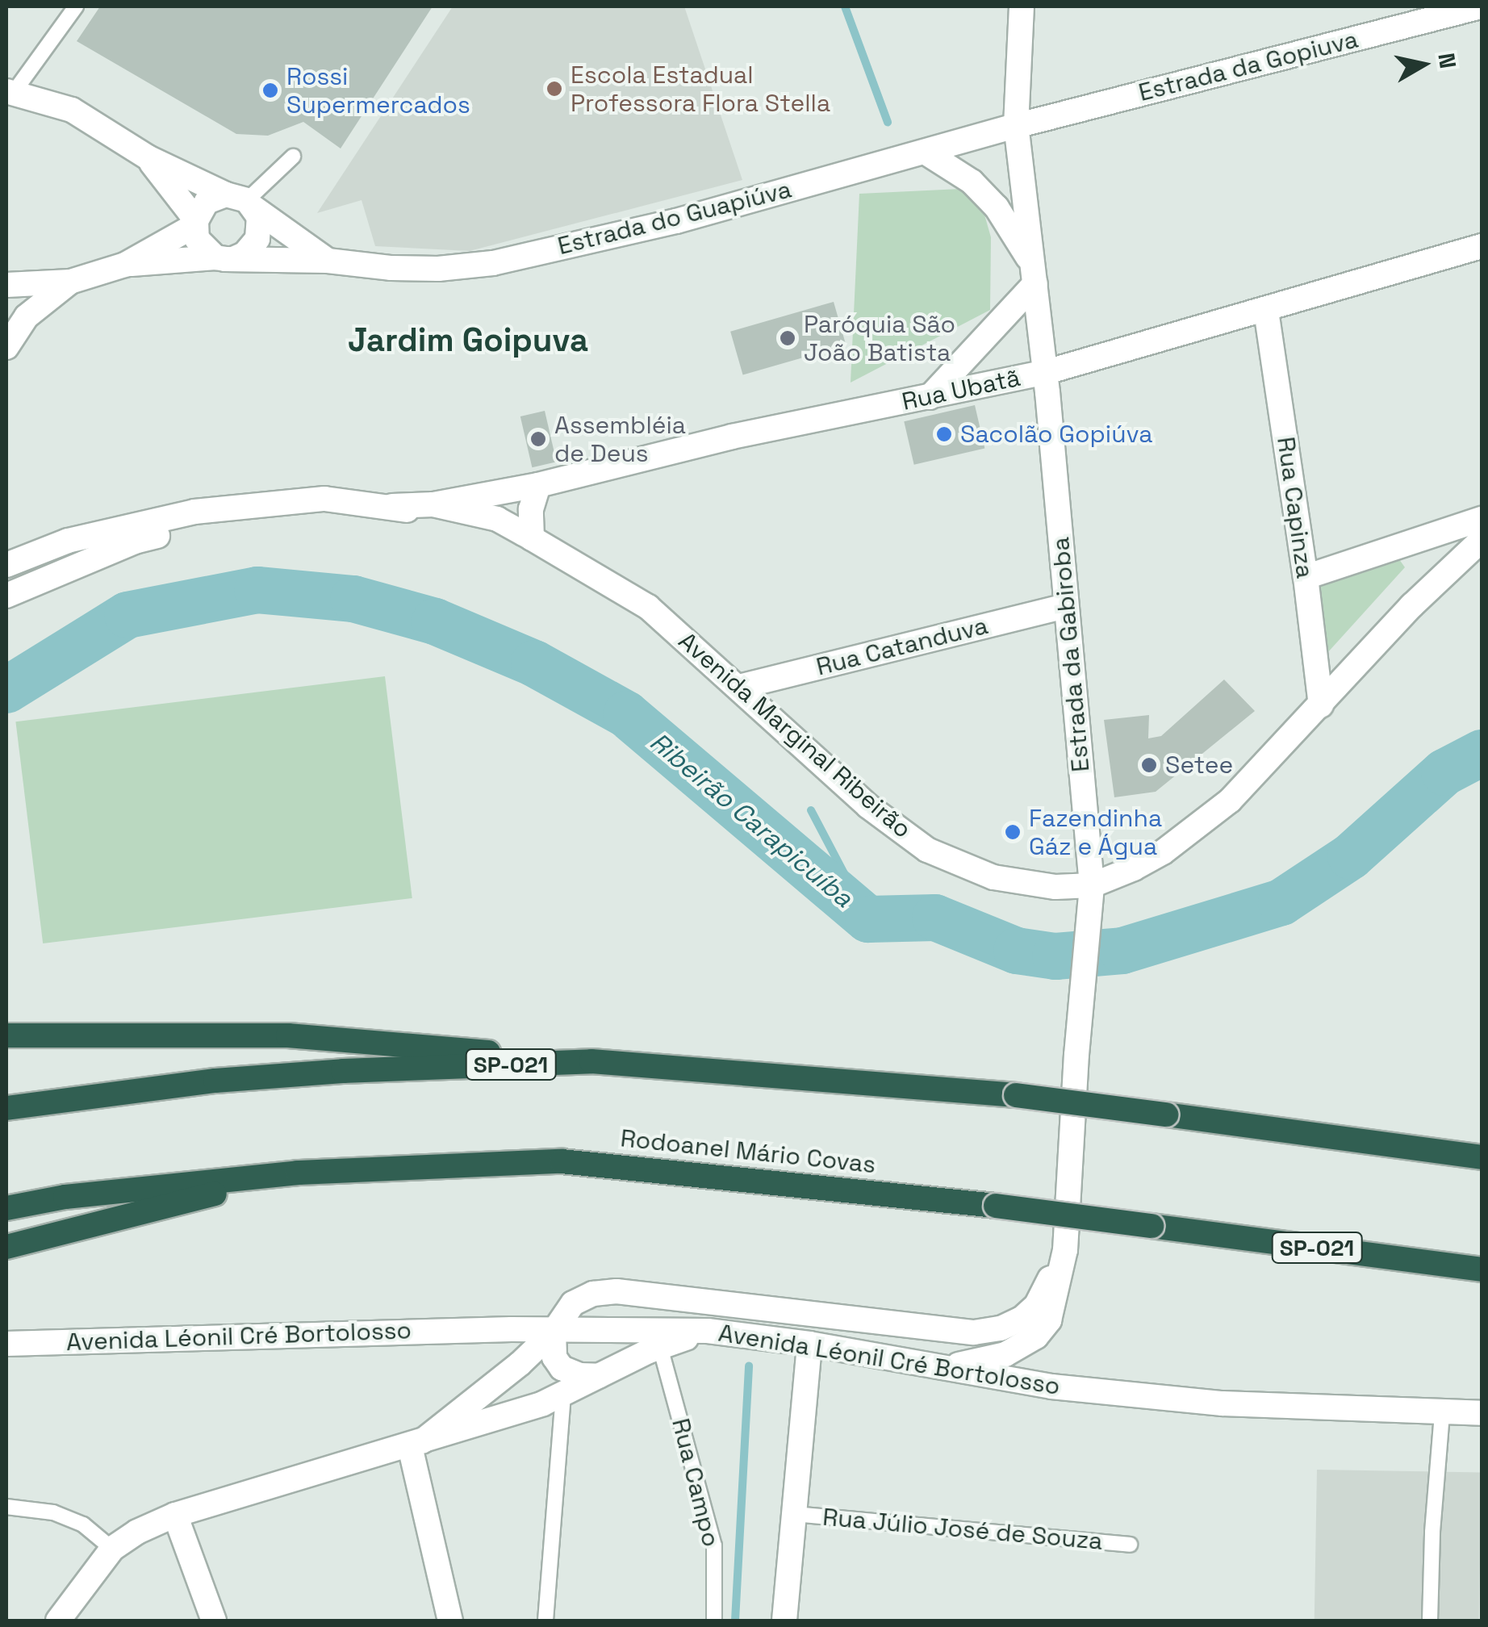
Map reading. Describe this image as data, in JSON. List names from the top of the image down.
{
  "streets": {
    "highway": ["SP-021", "Rodoanel Mário Covas"],
    "main road": [
      "Estrada da Gopiuva",
      "Estrada do Guapiúva",
      "Rua Ubatã",
      "Rua Capinza",
      "Rua Catanduva",
      "Estrada da Gabiroba",
      "Avenida Marginal Ribeirão",
      "Avenida Léonil Cré Bortolosso"
    ],
    "lane": ["Rua Campo", "Rua Júlio José de Souza"]
  },
  "crossings": [
    ["Estrada da Gopiuva", "Estrada do Guapiúva"],
    ["Estrada da Gopiuva", "Estrada da Gabiroba"],
    ["Estrada do Guapiúva", "Estrada da Gabiroba"],
    ["Rua Ubatã", "Rua Capinza"],
    ["Rua Ubatã", "Estrada da Gabiroba"],
    ["Rua Ubatã", "Avenida Marginal Ribeirão"],
    ["Rua Capinza", "Avenida Marginal Ribeirão"],
    ["Rua Catanduva", "Estrada da Gabiroba"],
    ["Rua Catanduva", "Avenida Marginal Ribeirão"],
    ["Estrada da Gabiroba", "Avenida Marginal Ribeirão"],
    ["Estrada da Gabiroba", "Avenida Léonil Cré Bortolosso"]
  ],
  "districts": ["Jardim Goipuva"],
  "water": ["Ribeirão Carapicuíba"],
  "places": [
    "Escola Estadual Professora Flora Stella",
    "Rossi Supermercados",
    "Paróquia São João Batista",
    "Sacolão Gopiúva",
    "Assembléia de Deus",
    "Setee",
    "Fazendinha Gáz e Água"
  ],
  "north": "right"
}
